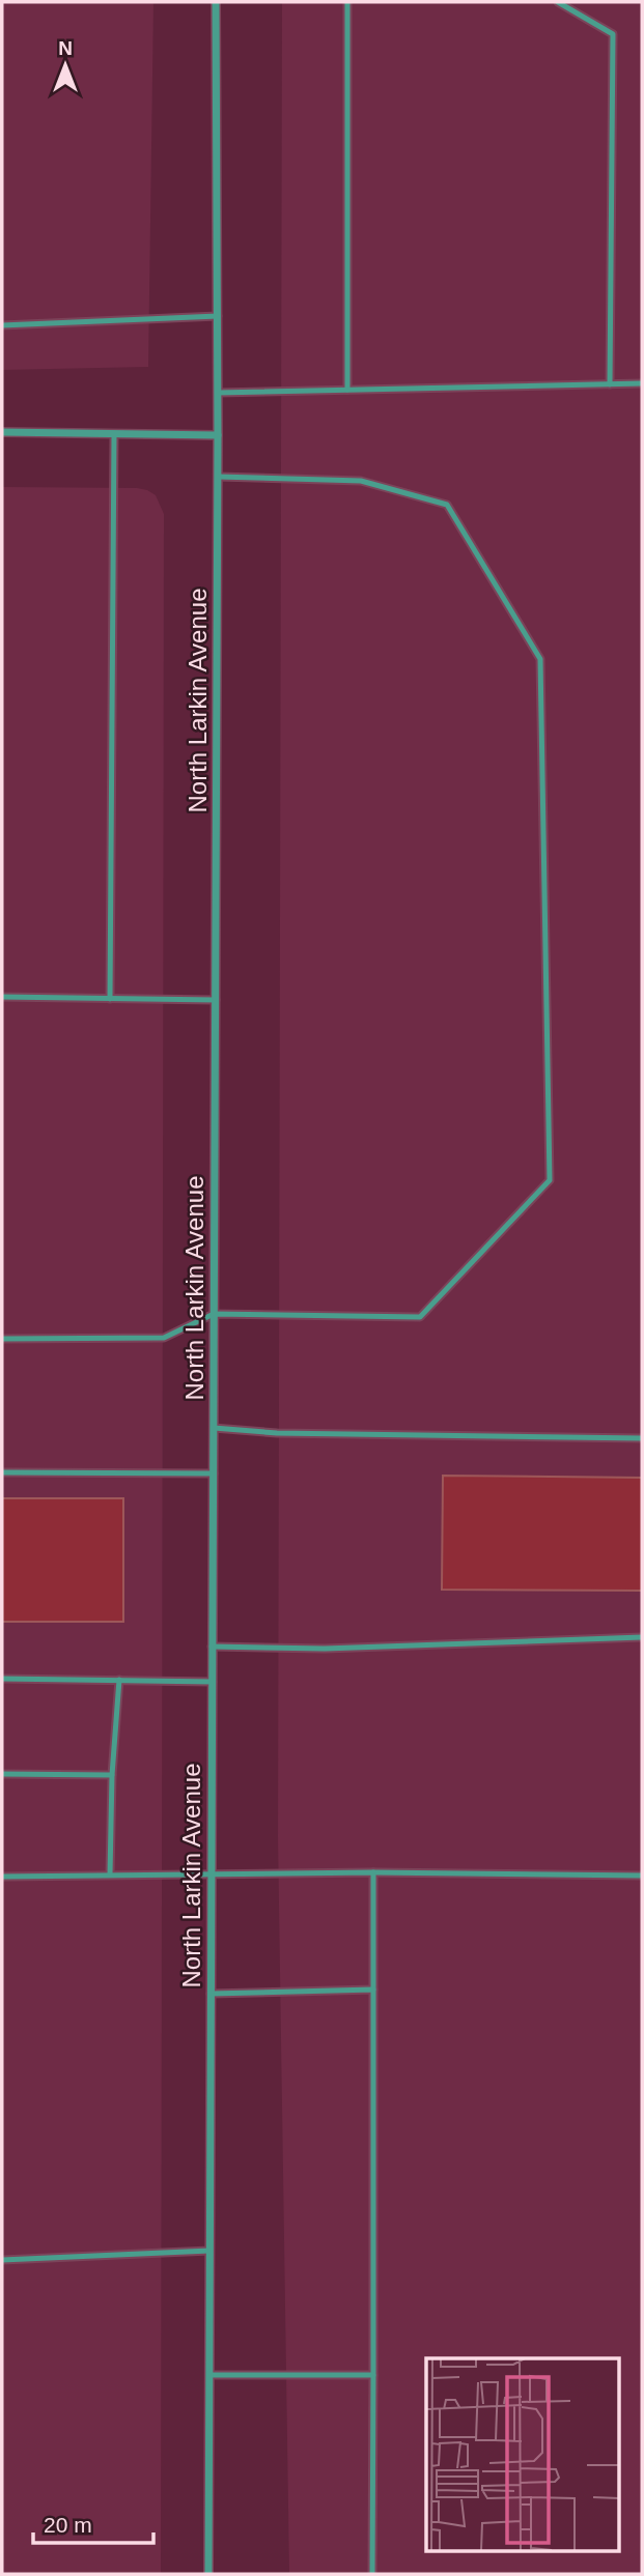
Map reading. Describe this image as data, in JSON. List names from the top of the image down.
{
  "streets": {
    "street": ["North Larkin Avenue"]
  },
  "scale_bar": "20 m",
  "north": "top"
}
